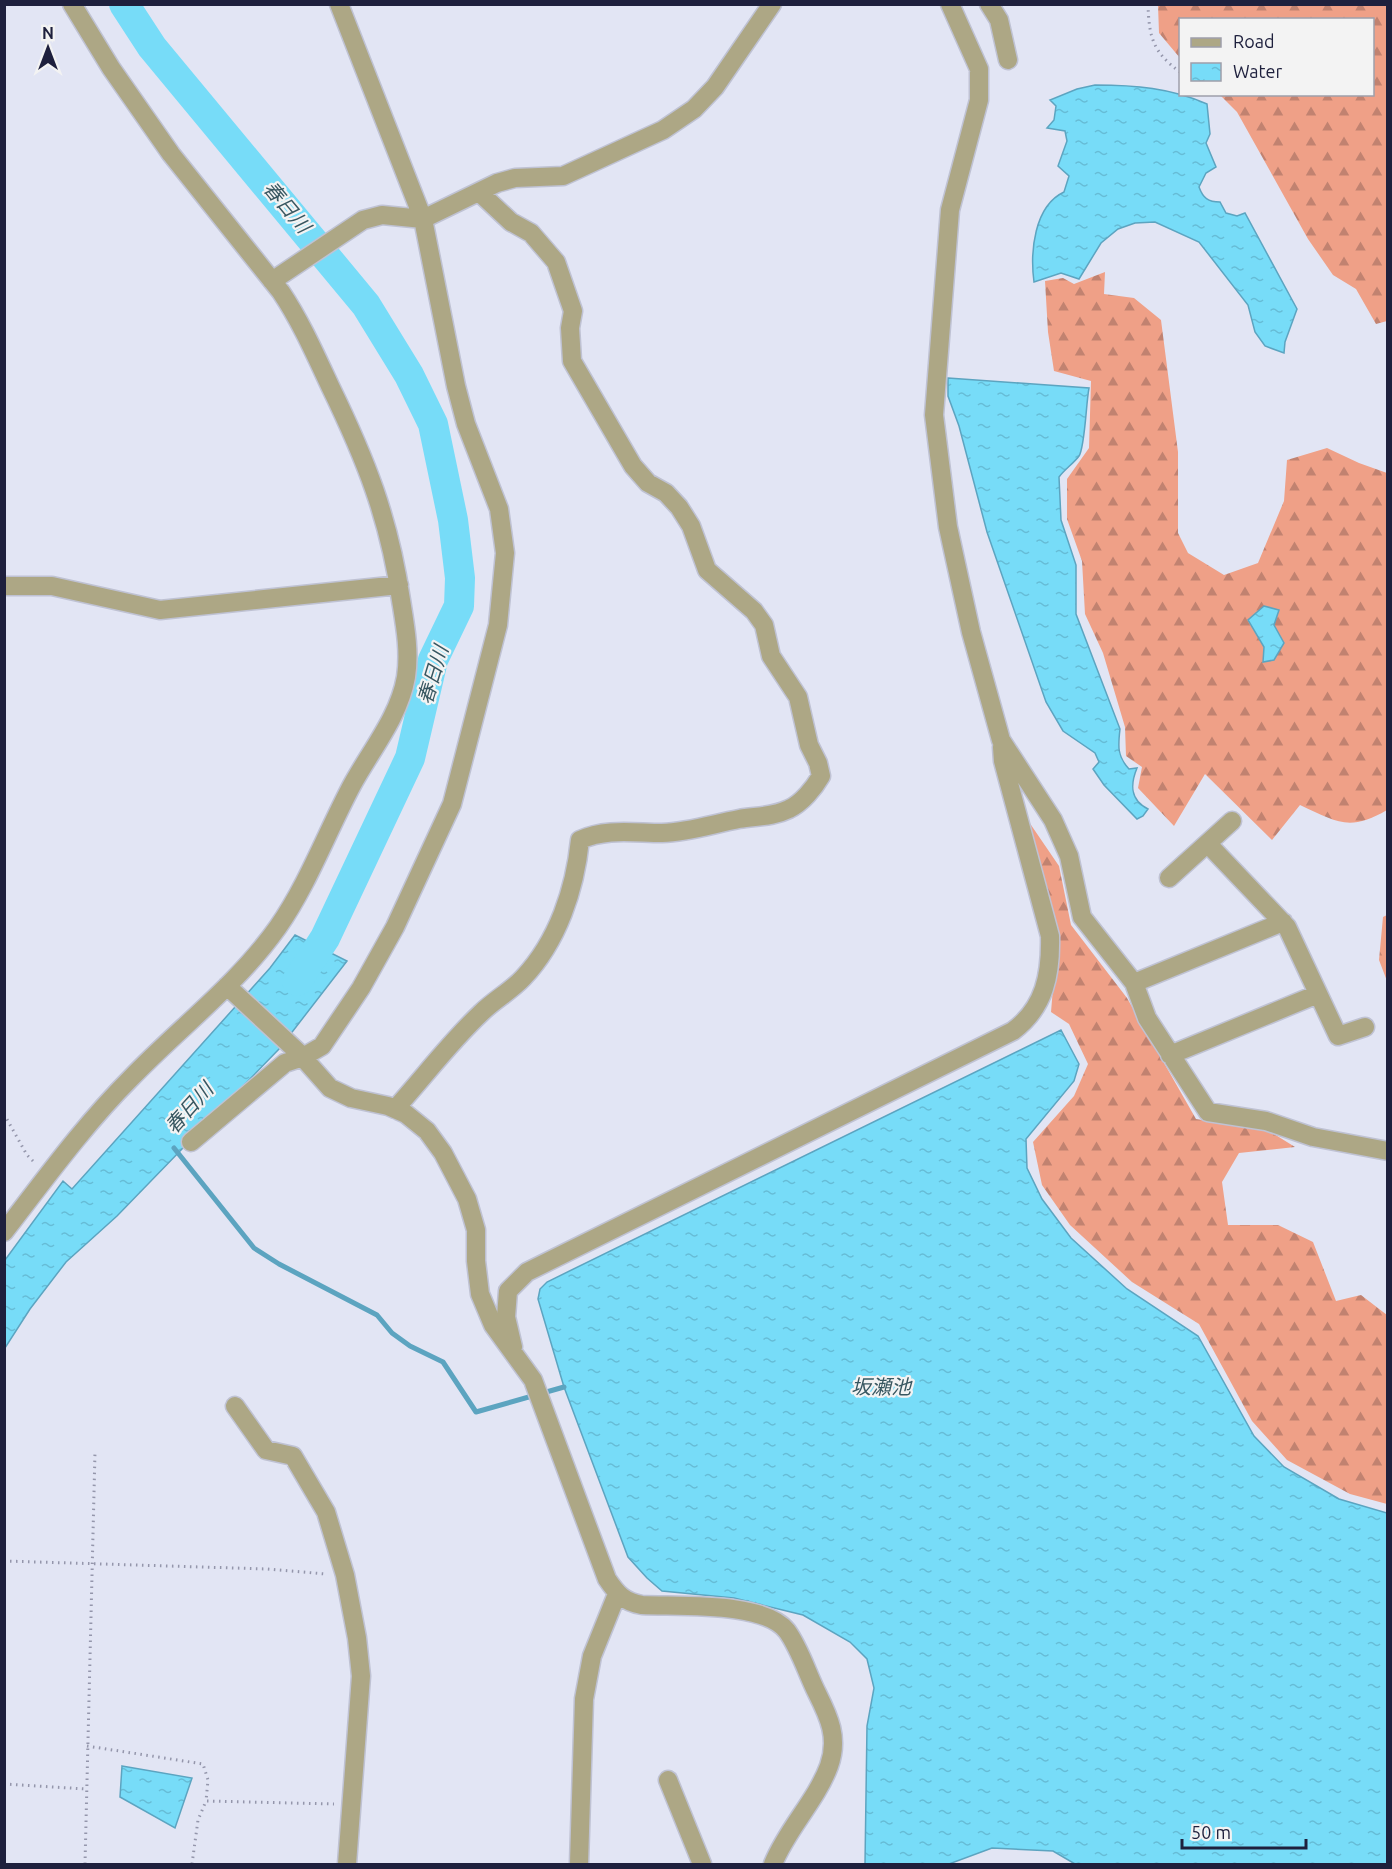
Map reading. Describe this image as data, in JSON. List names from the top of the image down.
{
  "water": ["春日川", "坂瀬池"],
  "legend": ["Road", "Water"],
  "scale_bar": "50 m",
  "north": "top"
}
